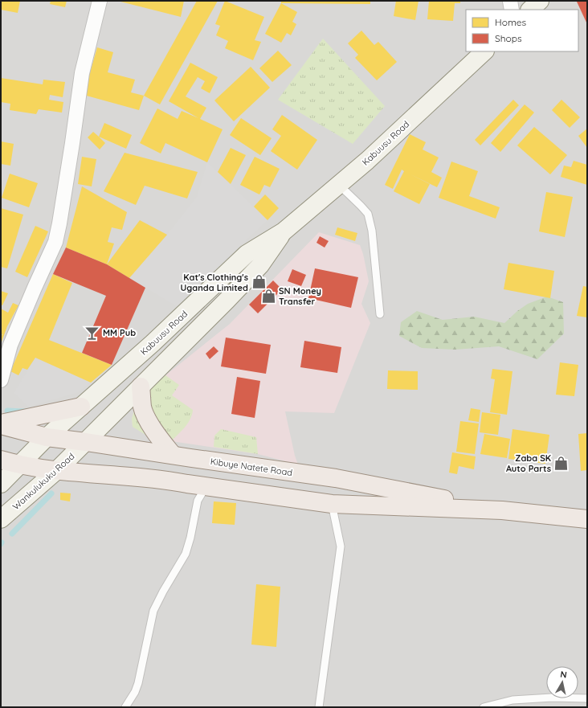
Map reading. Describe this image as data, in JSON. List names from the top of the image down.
{
  "streets": {
    "main road": ["Kibuye Natete Road"],
    "street": ["Kabuusu Road", "Wankulukuku Road"]
  },
  "crossings": [
    ["Kabuusu Road", "Kibuye Natete Road"],
    ["Kabuusu Road", "Wankulukuku Road"],
    ["Kibuye Natete Road", "Wankulukuku Road"]
  ],
  "places": {
    "shop": ["Kat's Clothing's Uganda Limited", "SN Money Transfer", "Zaba SK Auto Parts"],
    "bar": ["MM Pub"]
  },
  "legend": ["Homes", "Shops"],
  "north": "top"
}
